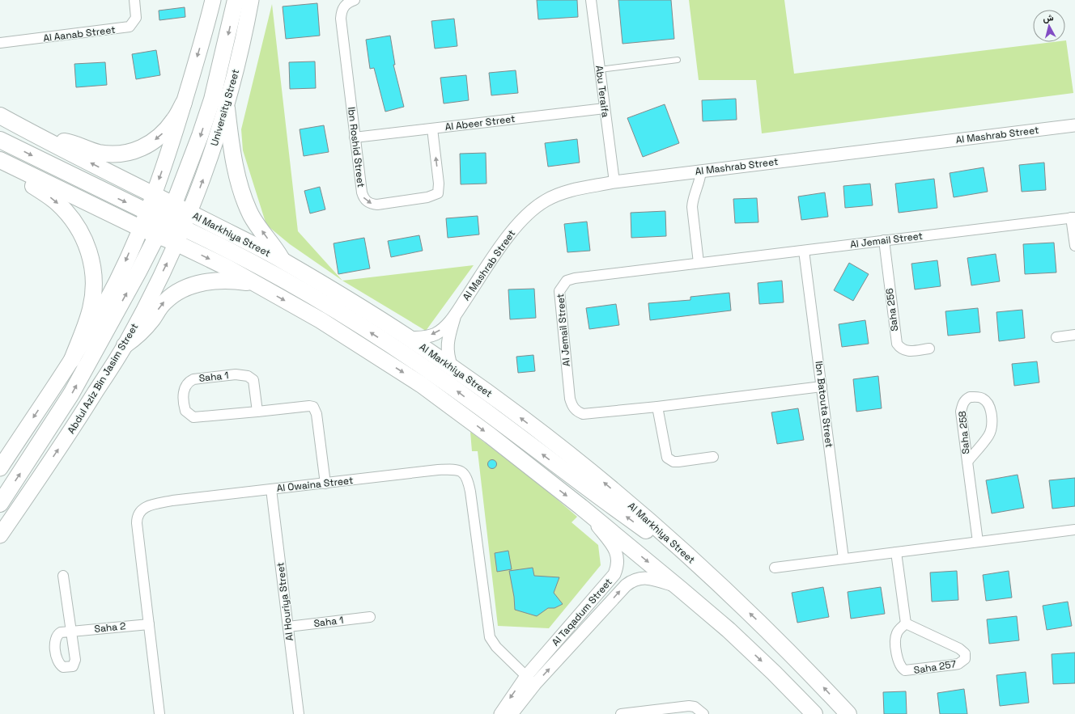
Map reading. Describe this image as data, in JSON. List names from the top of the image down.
{
  "streets": {
    "highway": ["Al Markhiya Street"],
    "main road": ["University Street", "Abdul Aziz Bin Jasim Street"],
    "street": [
      "Al Aanab Street",
      "Abu Teraifa",
      "Al Abeer Street",
      "Al Mashrab Street",
      "Ibn Roshid Street",
      "Al Jemail Street",
      "Saha 256",
      "Saha 1",
      "Ibn Batouta Street",
      "Saha 258",
      "Al Owaina Street",
      "Al Houriya Street",
      "Al Taqadum Street",
      "Saha 2",
      "Saha 257"
    ]
  },
  "crossings": [
    ["Abu Teraifa", "Al Abeer Street"],
    ["Abu Teraifa", "Al Mashrab Street"],
    ["University Street", "Al Markhiya Street"],
    ["Al Abeer Street", "Ibn Roshid Street"],
    ["Al Mashrab Street", "Al Markhiya Street"],
    ["Al Markhiya Street", "Abdul Aziz Bin Jasim Street"],
    ["Al Markhiya Street", "Al Taqadum Street"],
    ["Al Jemail Street", "Saha 256"],
    ["Al Jemail Street", "Ibn Batouta Street"],
    ["Saha 1", "Al Owaina Street"],
    ["Saha 1", "Al Houriya Street"],
    ["Al Owaina Street", "Al Houriya Street"],
    ["Al Owaina Street", "Al Taqadum Street"],
    ["Al Owaina Street", "Saha 2"]
  ],
  "north": "top"
}
